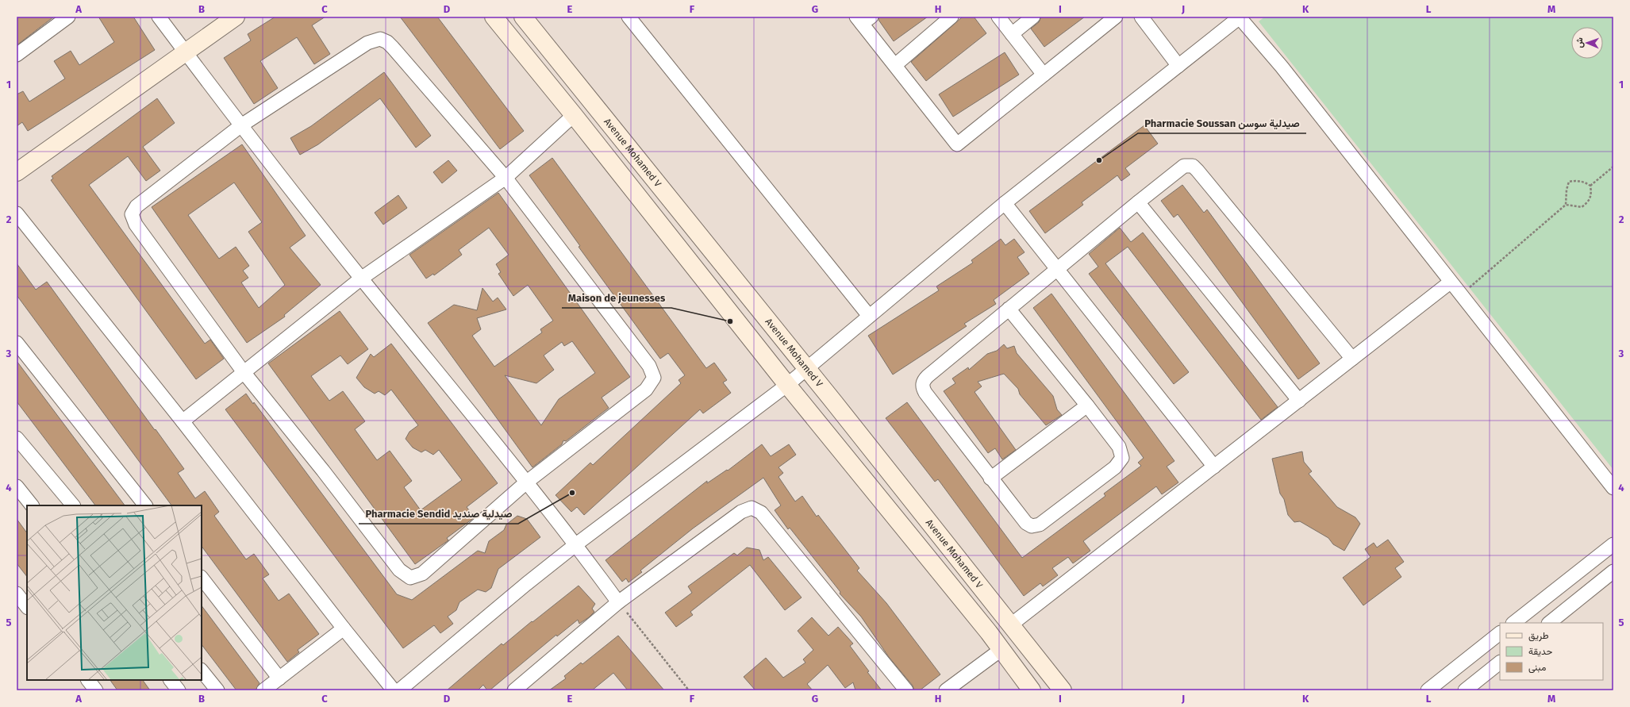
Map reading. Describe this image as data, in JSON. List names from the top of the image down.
{
  "streets": {
    "street": ["Avenue Mohamed V"]
  },
  "places": ["Pharmacie Soussan صيدلية سوسن", "Maison de jeunesses", "Pharmacie Sendid صيدلية صنديد"],
  "legend": ["طريق", "حديقة", "مبنى"],
  "north": "left",
  "grid": {
    "columns": [
      "A",
      "B",
      "C",
      "D",
      "E",
      "F",
      "G",
      "H",
      "I",
      "J",
      "K",
      "L",
      "M"
    ],
    "rows": [
      "1",
      "2",
      "3",
      "4",
      "5"
    ]
  }
}
